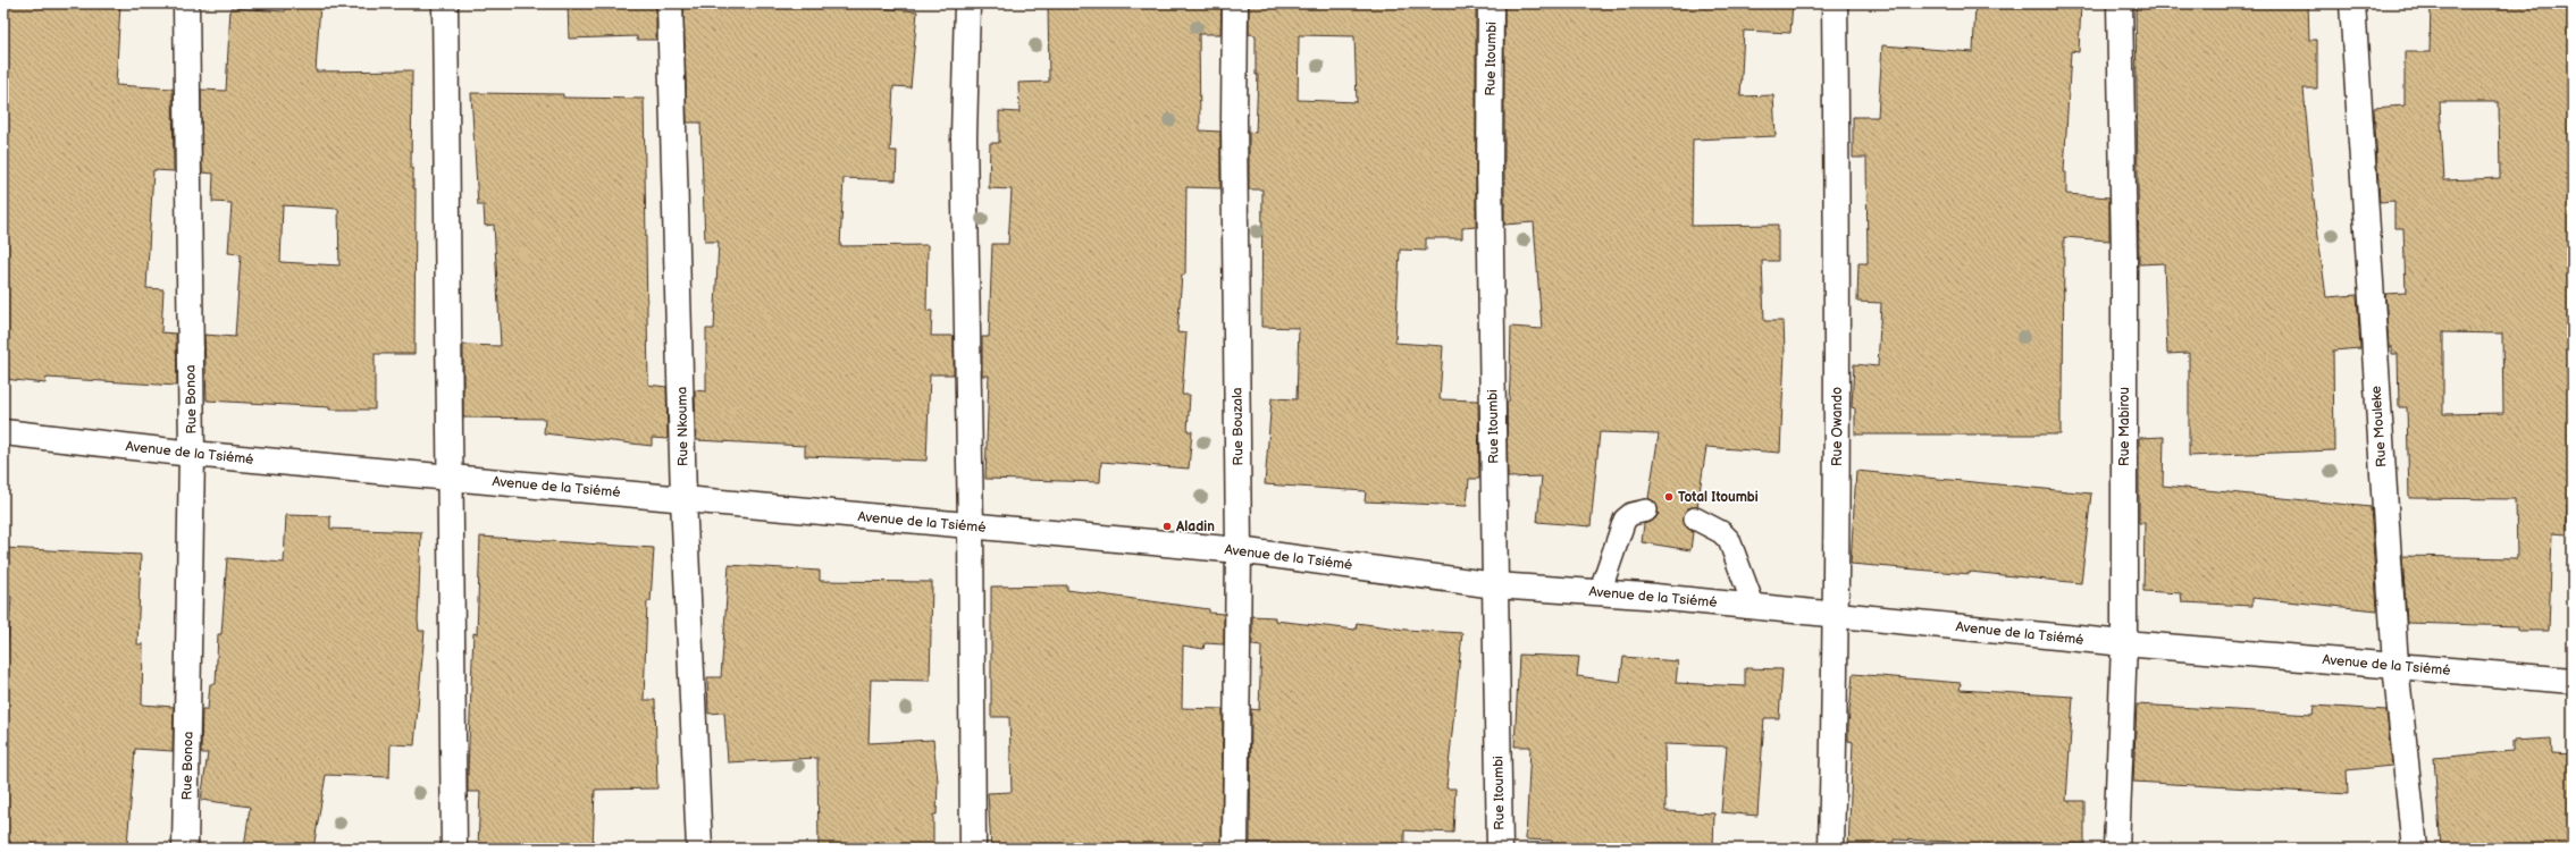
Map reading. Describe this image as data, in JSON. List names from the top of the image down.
{
  "streets": {
    "street": [
      "Rue Itoumbi",
      "Rue Bonoa",
      "Rue Nkouma",
      "Rue Bouzala",
      "Rue Owando",
      "Rue Mabirou",
      "Rue Mouleke",
      "Avenue de la Tsiémé"
    ]
  },
  "crossings": [
    ["Rue Itoumbi", "Avenue de la Tsiémé"],
    ["Rue Bonoa", "Avenue de la Tsiémé"],
    ["Rue Nkouma", "Avenue de la Tsiémé"],
    ["Rue Bouzala", "Avenue de la Tsiémé"],
    ["Rue Owando", "Avenue de la Tsiémé"],
    ["Rue Mabirou", "Avenue de la Tsiémé"],
    ["Rue Mouleke", "Avenue de la Tsiémé"]
  ],
  "places": ["Total Itoumbi", "Aladin"]
}
